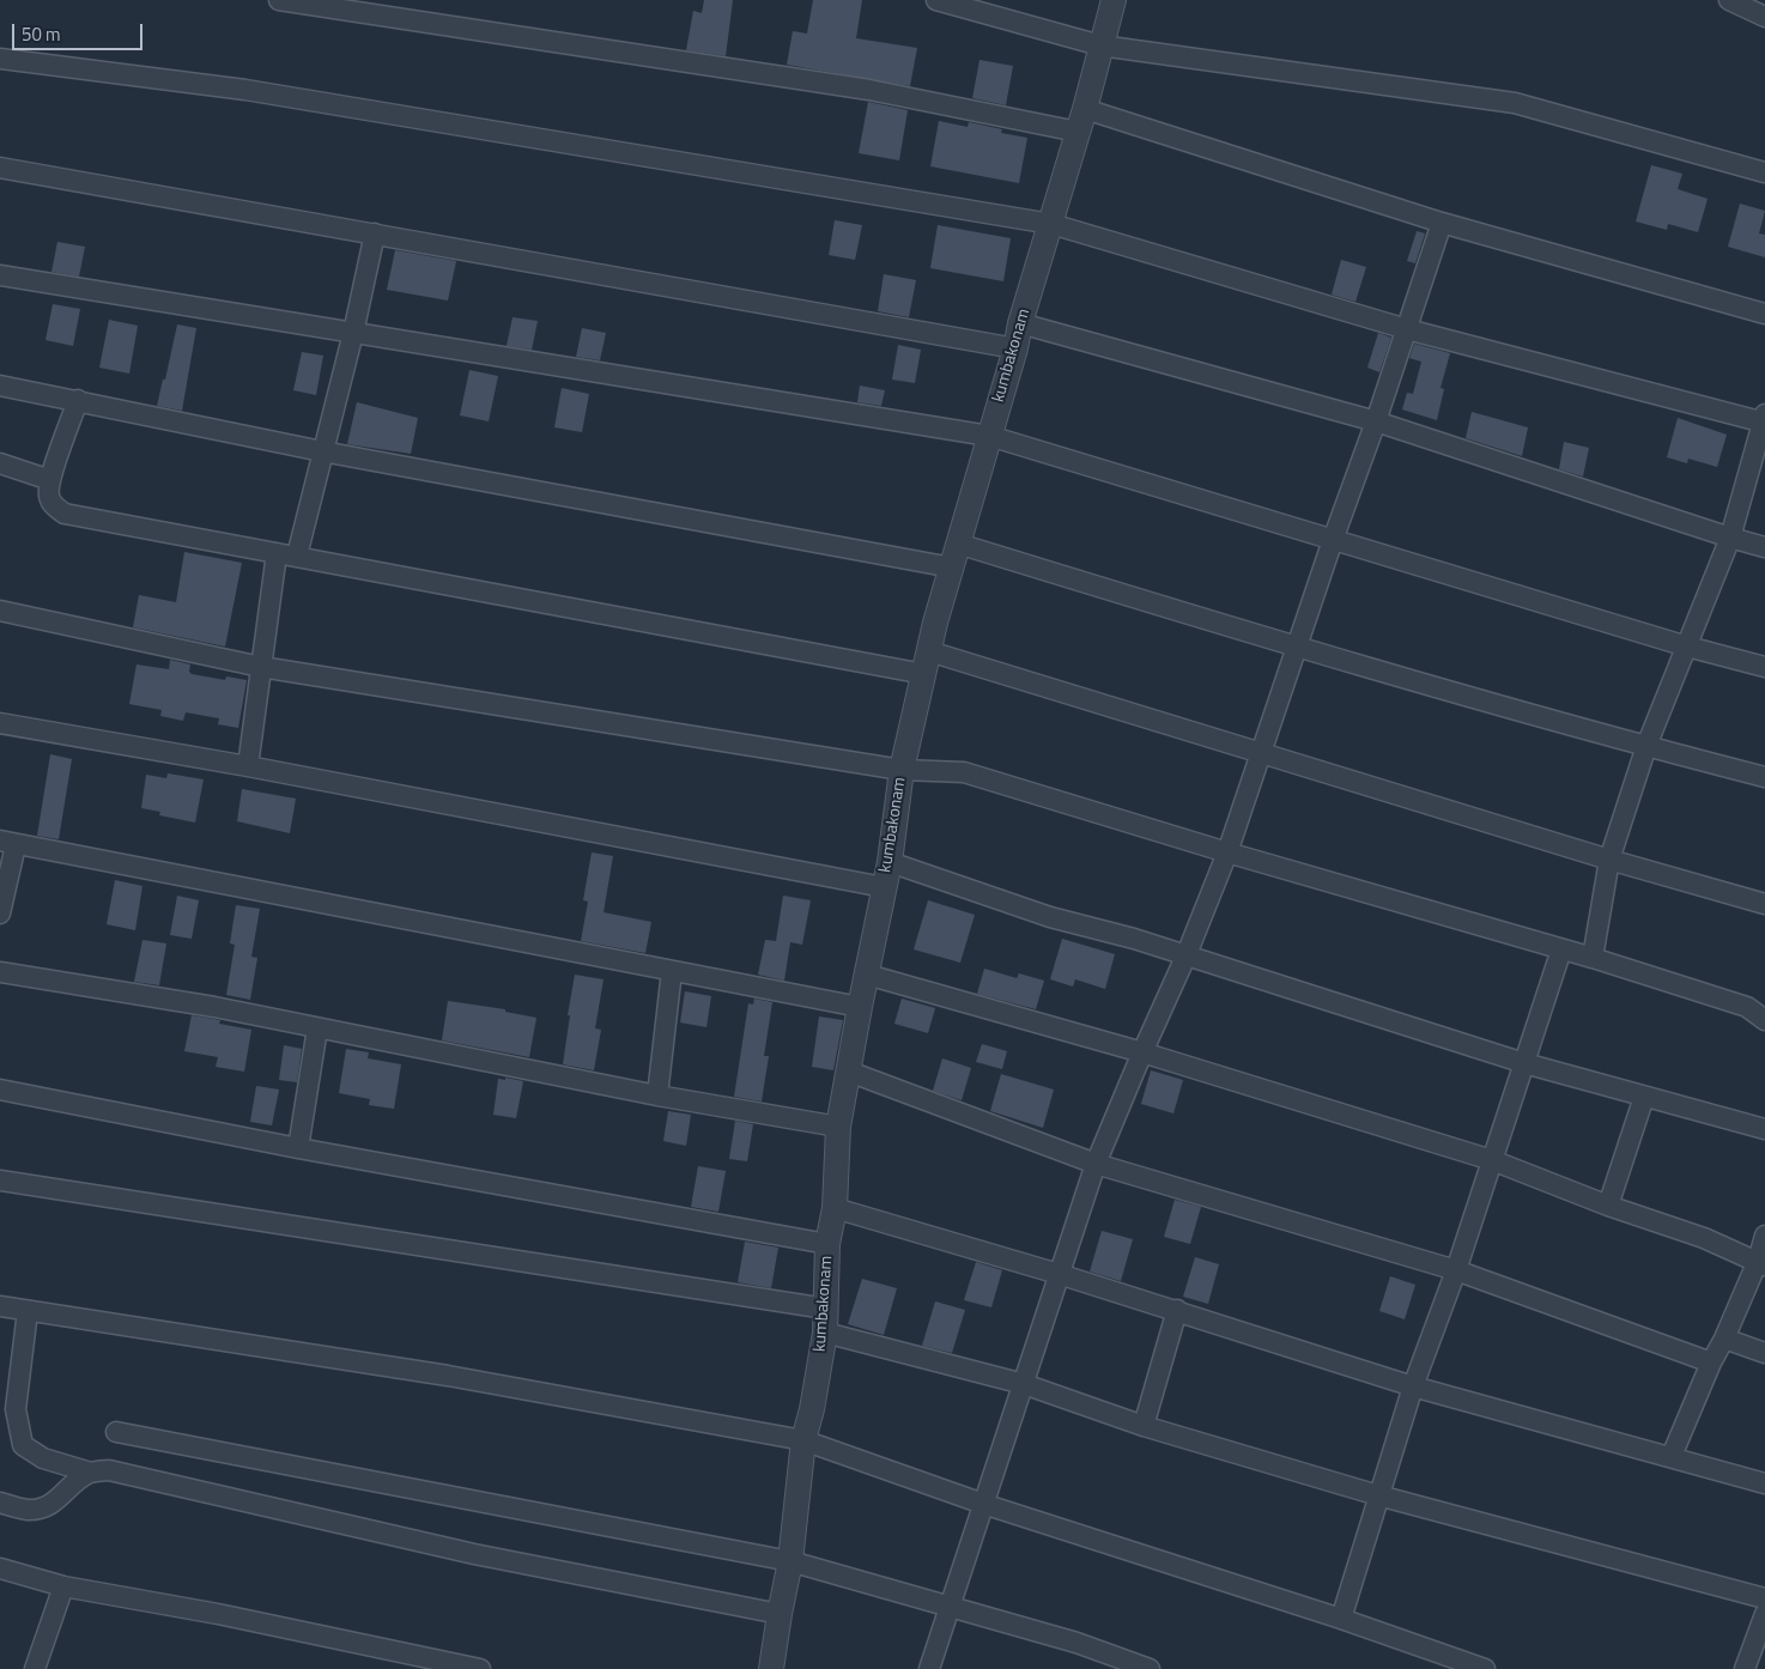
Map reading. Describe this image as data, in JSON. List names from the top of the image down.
{
  "streets": {
    "street": ["kumbakonam"]
  },
  "scale_bar": "50 m"
}
